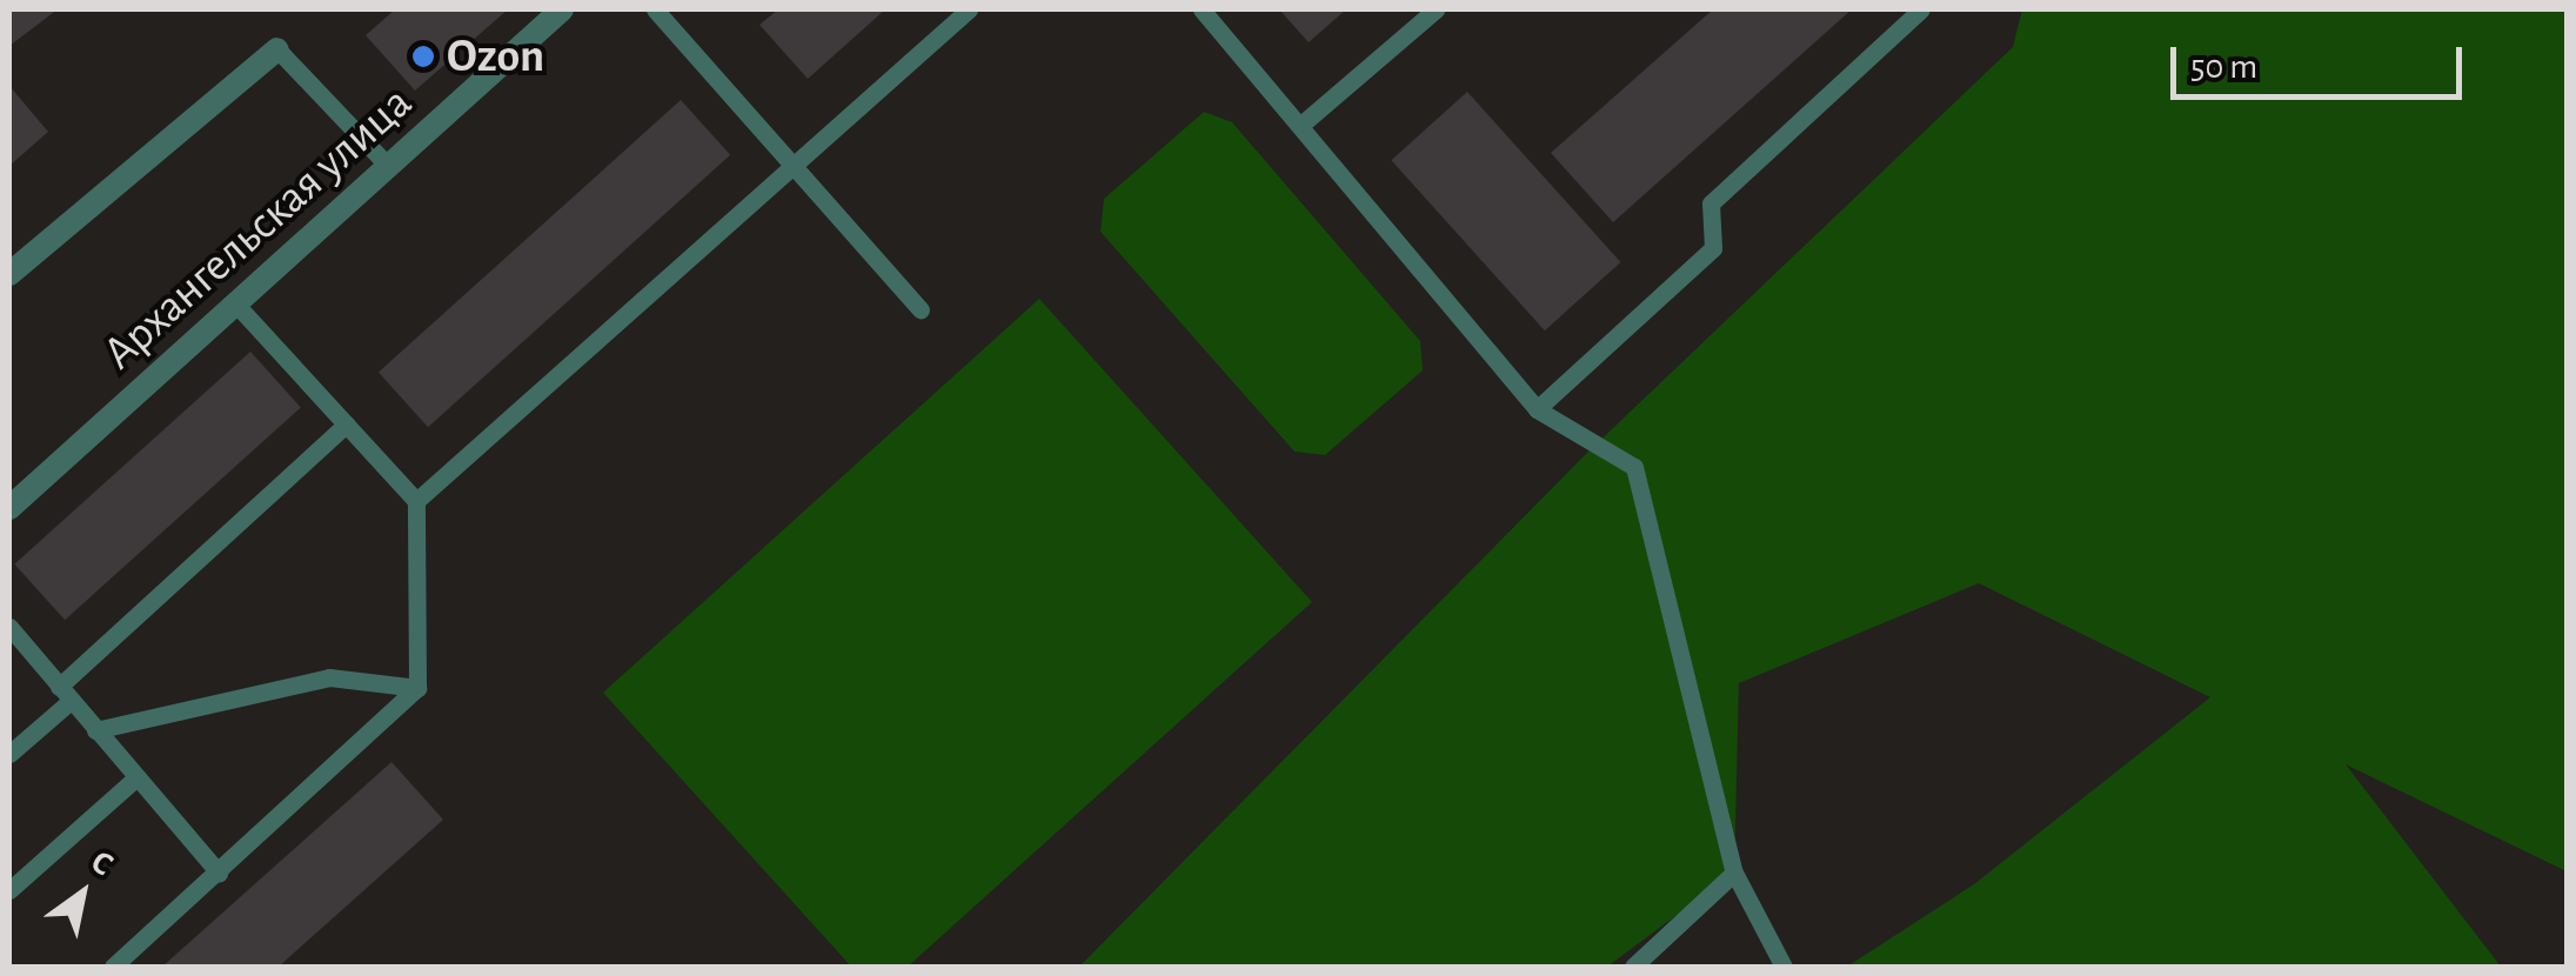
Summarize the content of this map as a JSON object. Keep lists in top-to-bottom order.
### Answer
{
  "streets": {
    "street": ["Архангельская улица"]
  },
  "places": ["Ozon"],
  "scale_bar": "50 m",
  "north": "top right"
}
